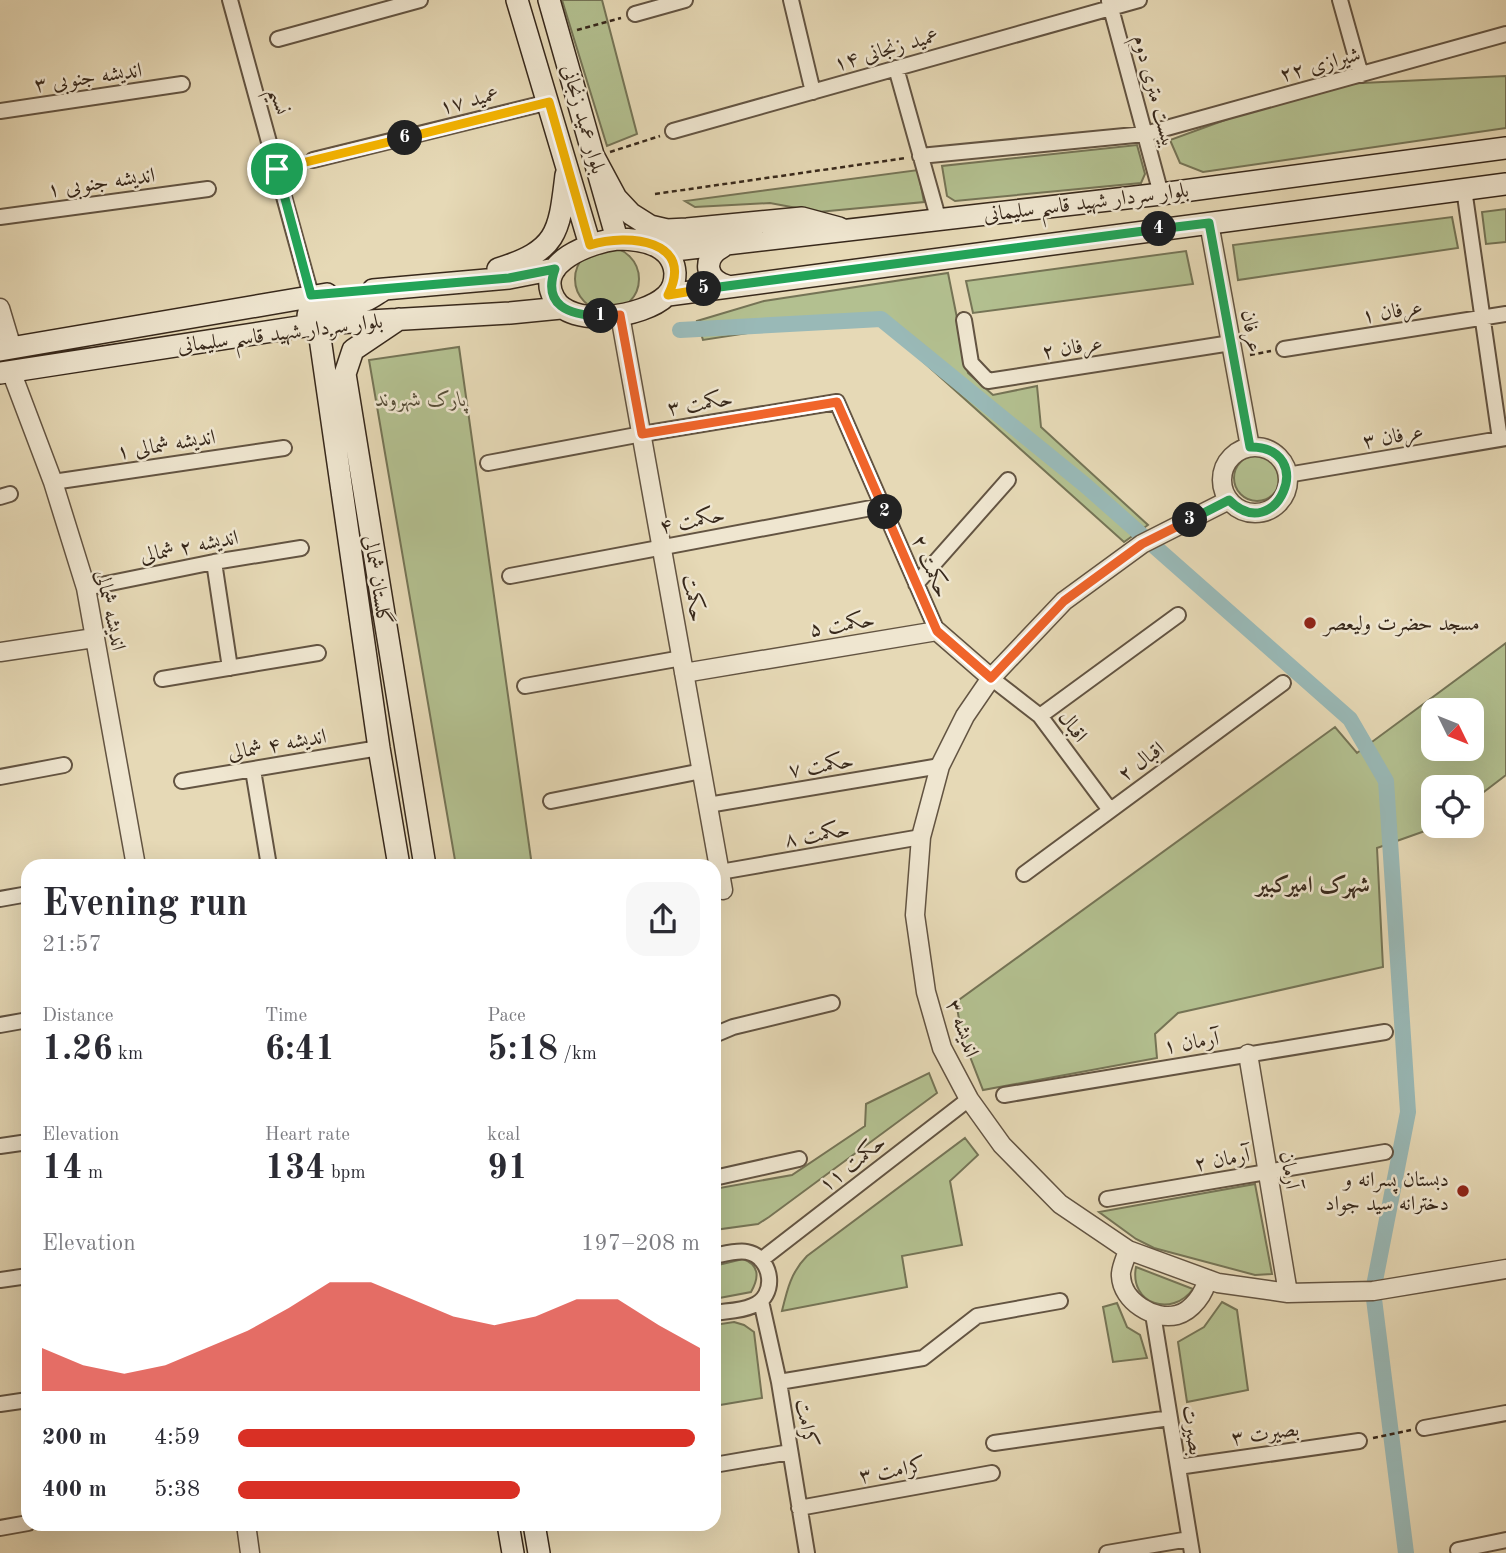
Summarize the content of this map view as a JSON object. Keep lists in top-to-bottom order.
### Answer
{
  "streets": {
    "main road": ["بلوار عمید زنجانی", "بلوار سردار شهید قاسم سلیمانی", "گلستان شمالی"],
    "street": [
      "عمید زنجانی ۱۴",
      "شیرازی ۲۲",
      "اندیشه جنوبی ۳",
      "بیست متری دوم",
      "عمید ۱۷",
      "نسیم",
      "اندیشه جنوبی ۱",
      "عرفان ۱",
      "عرفان",
      "عرفان ۲",
      "حکمت ۳",
      "عرفان ۳",
      "اندیشه شمالی ۱",
      "حکمت ۴",
      "اندیشه ۲ شمالی",
      "حکمت ۲",
      "حکمت",
      "اندیشه شمالی",
      "حکمت ۵",
      "اقبال",
      "اندیشه ۴ شمالی",
      "اقبال ۲",
      "حکمت ۷",
      "حکمت ۸",
      "اندیشه ۳",
      "آرمان ۱",
      "آرمان ۲",
      "حکمت ۱۱",
      "آرمان",
      "کرامت",
      "بصیرت",
      "بصیرت ۳",
      "کرامت ۳"
    ]
  },
  "crossings": [
    ["عمید زنجانی ۱۴", "بیست متری دوم"],
    ["شیرازی ۲۲", "بیست متری دوم"],
    ["بیست متری دوم", "بلوار سردار شهید قاسم سلیمانی"],
    ["عمید ۱۷", "بلوار عمید زنجانی"],
    ["نسیم", "بلوار سردار شهید قاسم سلیمانی"],
    ["بلوار عمید زنجانی", "بلوار سردار شهید قاسم سلیمانی"],
    ["بلوار عمید زنجانی", "حکمت"],
    ["بلوار سردار شهید قاسم سلیمانی", "عرفان"],
    ["بلوار سردار شهید قاسم سلیمانی", "گلستان شمالی"],
    ["بلوار سردار شهید قاسم سلیمانی", "حکمت"],
    ["بلوار سردار شهید قاسم سلیمانی", "اندیشه شمالی"],
    ["عرفان", "عرفان ۲"],
    ["عرفان", "عرفان ۳"],
    ["عرفان", "اندیشه ۳"],
    ["حکمت ۳", "حکمت ۲"],
    ["حکمت ۳", "حکمت"],
    ["عرفان ۳", "اندیشه ۳"],
    ["اندیشه شمالی ۱", "اندیشه شمالی"],
    ["حکمت ۴", "حکمت ۲"],
    ["حکمت ۴", "حکمت"],
    ["اندیشه ۲ شمالی", "اندیشه شمالی"],
    ["حکمت ۲", "حکمت ۵"],
    ["گلستان شمالی", "اندیشه ۴ شمالی"],
    ["حکمت", "حکمت ۵"],
    ["حکمت", "حکمت ۷"],
    ["اقبال", "اقبال ۲"],
    ["اقبال", "اندیشه ۳"],
    ["حکمت ۷", "اندیشه ۳"],
    ["حکمت ۸", "اندیشه ۳"],
    ["اندیشه ۳", "حکمت ۱۱"],
    ["اندیشه ۳", "آرمان"],
    ["آرمان ۱", "آرمان"],
    ["آرمان ۲", "آرمان"],
    ["کرامت", "کرامت ۳"],
    ["بصیرت", "بصیرت ۳"]
  ],
  "districts": ["شهرک امیرکبیر"],
  "parks": ["پارک شهروند"],
  "places": ["مسجد حضرت ولیعصر", "دبستان پسرانه و دخترانه سید جواد"],
  "north": "bottom right",
  "page": {
    "pins": [
      "6",
      "4",
      "5",
      "1",
      "2",
      "3"
    ],
    "heading": ["Evening run", "21:57"],
    "stats": [
      ["Distance", "1.26 km"],
      ["Time", "6:41"],
      ["Pace", "5:18 /km"],
      ["Elevation", "14 m"],
      ["Heart rate", "134 bpm"],
      ["kcal", "91"]
    ],
    "chart": ["Elevation", "197–208 m"],
    "list": [
      {
        "name": "200 m",
        "note": "4:59"
      },
      {
        "name": "400 m",
        "note": "5:38"
      }
    ]
  }
}
